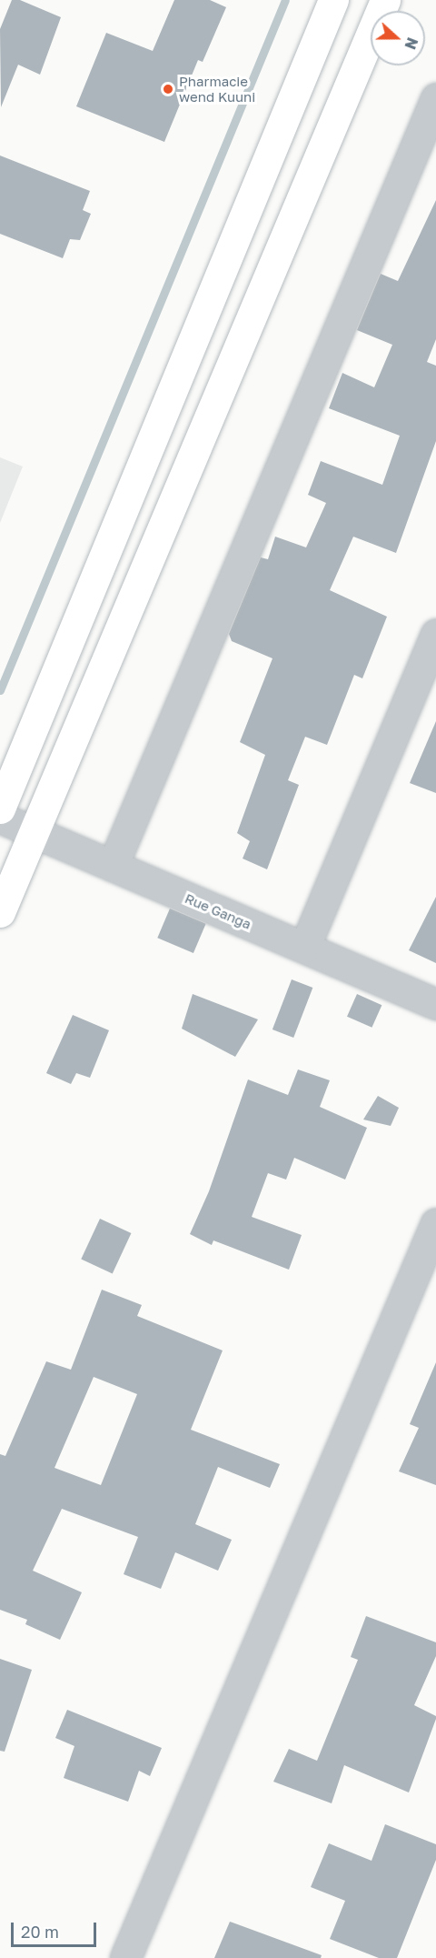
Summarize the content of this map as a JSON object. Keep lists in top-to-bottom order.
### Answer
{
  "streets": {
    "street": ["Rue Ganga"]
  },
  "places": ["Pharmacie wend Kuuni"],
  "scale_bar": "20 m",
  "north": "right"
}
